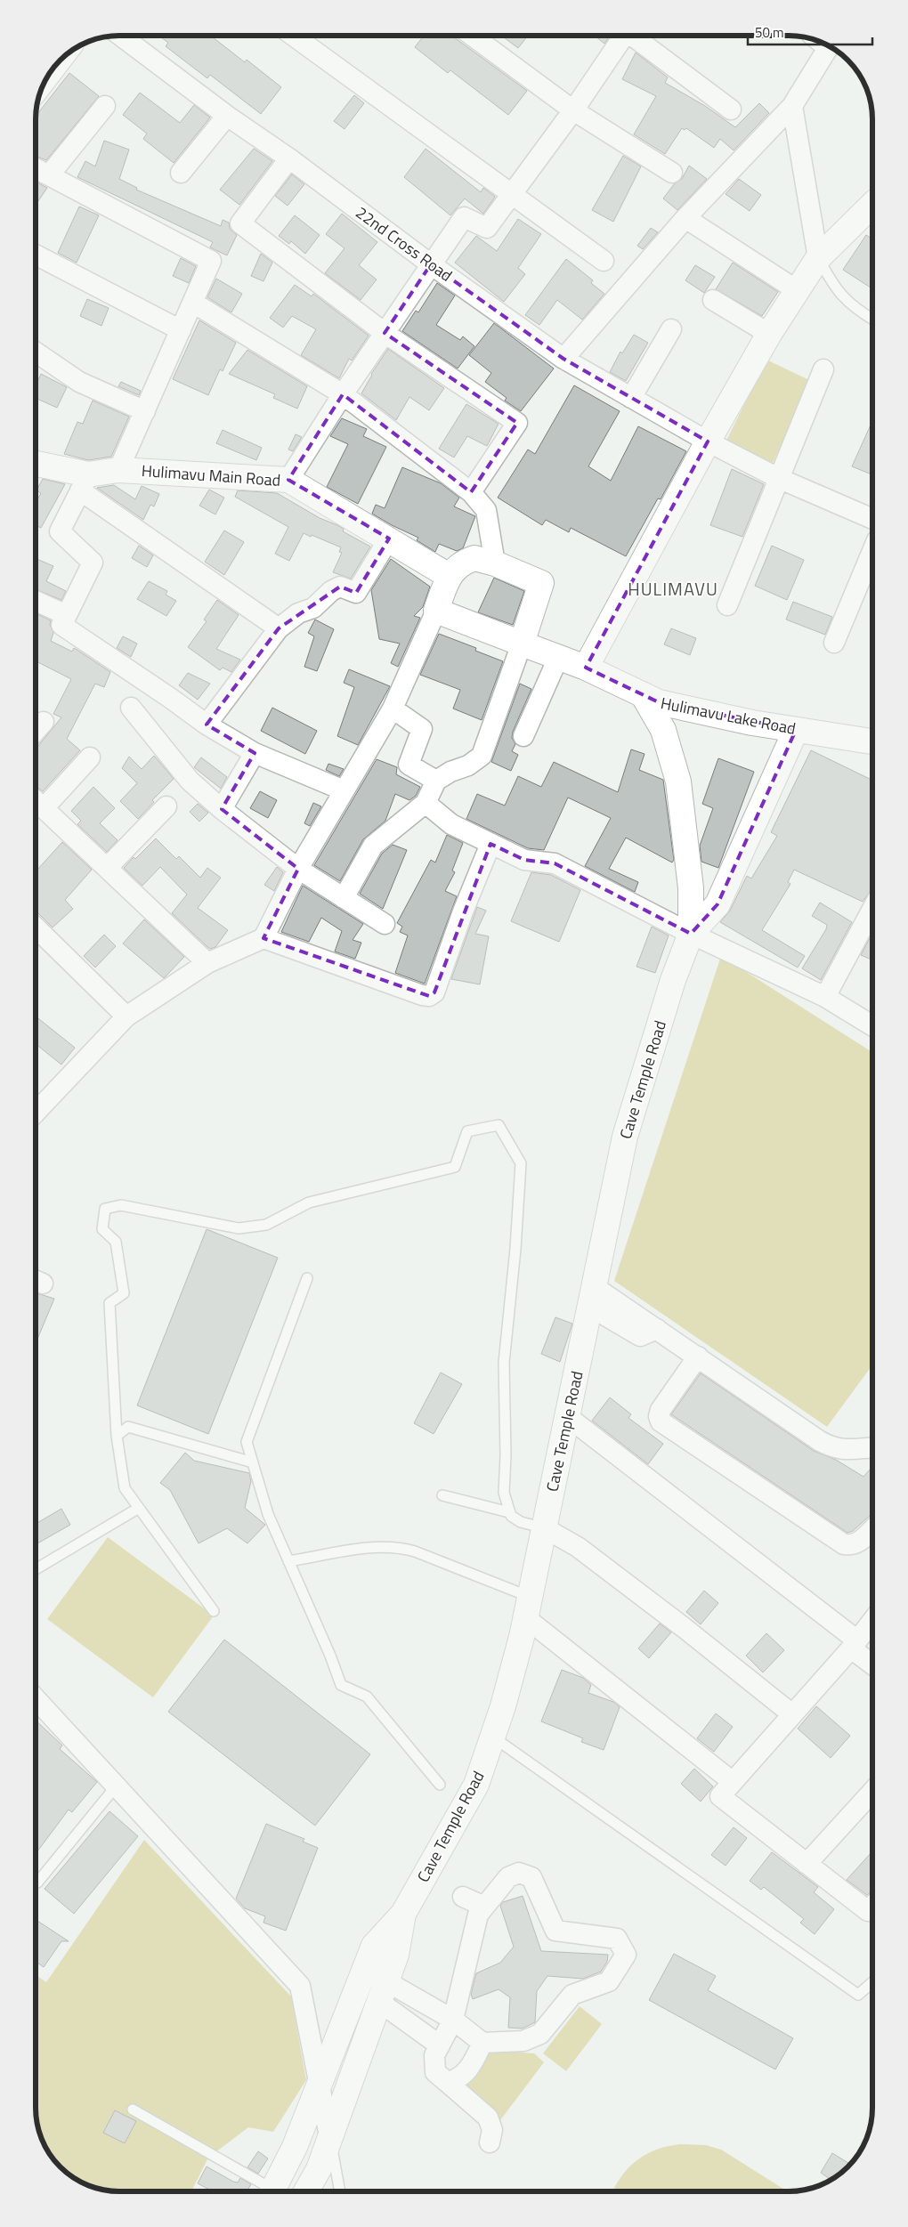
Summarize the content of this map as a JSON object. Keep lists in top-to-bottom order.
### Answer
{
  "streets": {
    "main road": ["Hulimavu Main Road", "Hulimavu Lake Road", "Cave Temple Road"],
    "street": ["22nd Cross Road"]
  },
  "crossings": [
    ["Hulimavu Lake Road", "Cave Temple Road"]
  ],
  "districts": ["HULIMAVU"],
  "scale_bar": "50 m"
}
